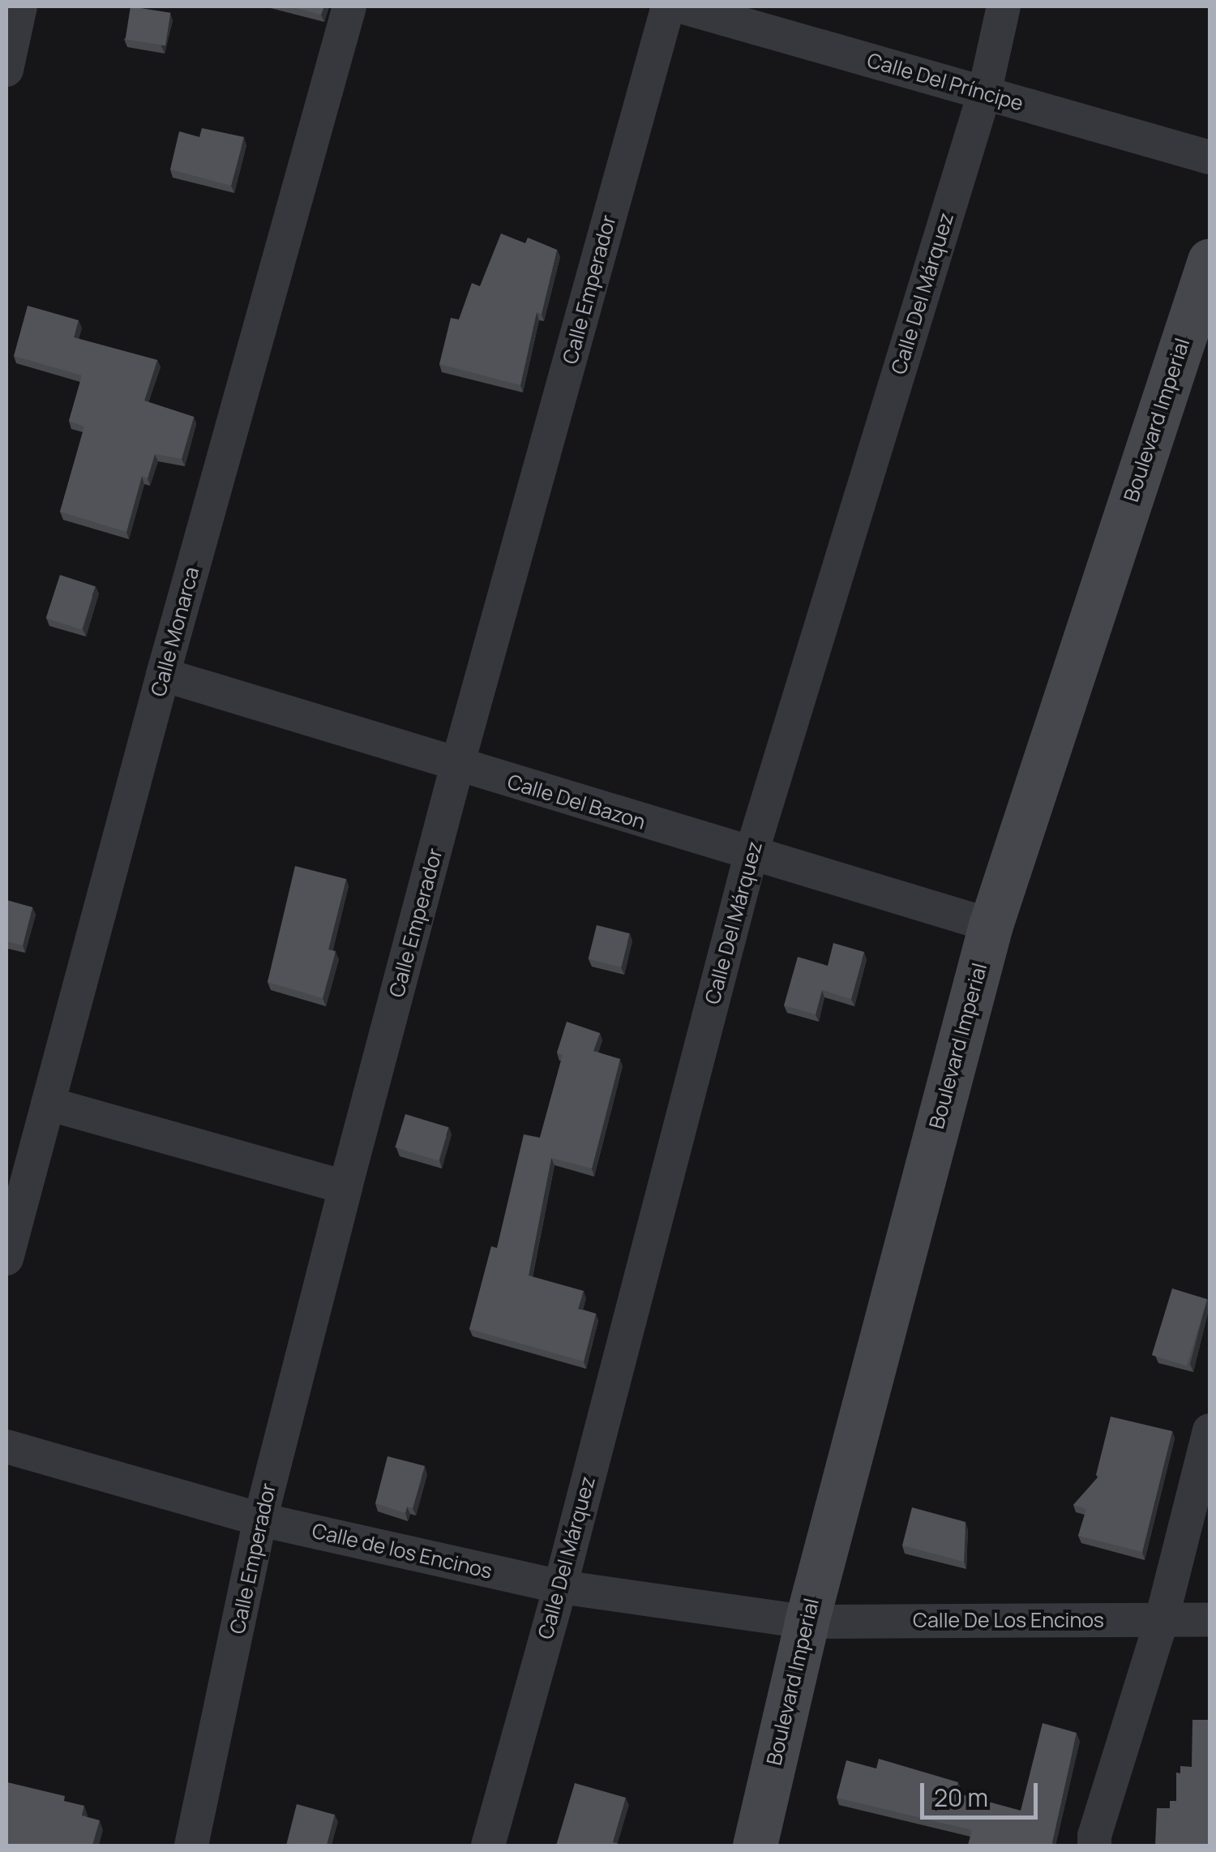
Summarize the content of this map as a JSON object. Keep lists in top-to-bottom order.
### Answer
{
  "streets": {
    "street": [
      "Calle Del Príncipe",
      "Calle Emperador",
      "Calle Del Márquez",
      "Boulevard Imperial",
      "Calle Monarca",
      "Calle Del Bazon",
      "Calle de los Encinos",
      "Calle De Los Encinos"
    ]
  },
  "crossings": [
    ["Calle Del Príncipe", "Calle Del Márquez"],
    ["Calle Emperador", "Calle Del Bazon"],
    ["Calle Emperador", "Calle de los Encinos"],
    ["Calle Del Márquez", "Calle Del Bazon"],
    ["Calle Del Márquez", "Calle de los Encinos"],
    ["Boulevard Imperial", "Calle Del Bazon"],
    ["Boulevard Imperial", "Calle de los Encinos"],
    ["Boulevard Imperial", "Calle De Los Encinos"],
    ["Calle Monarca", "Calle Del Bazon"],
    ["Calle de los Encinos", "Calle De Los Encinos"]
  ],
  "scale_bar": "20 m"
}
